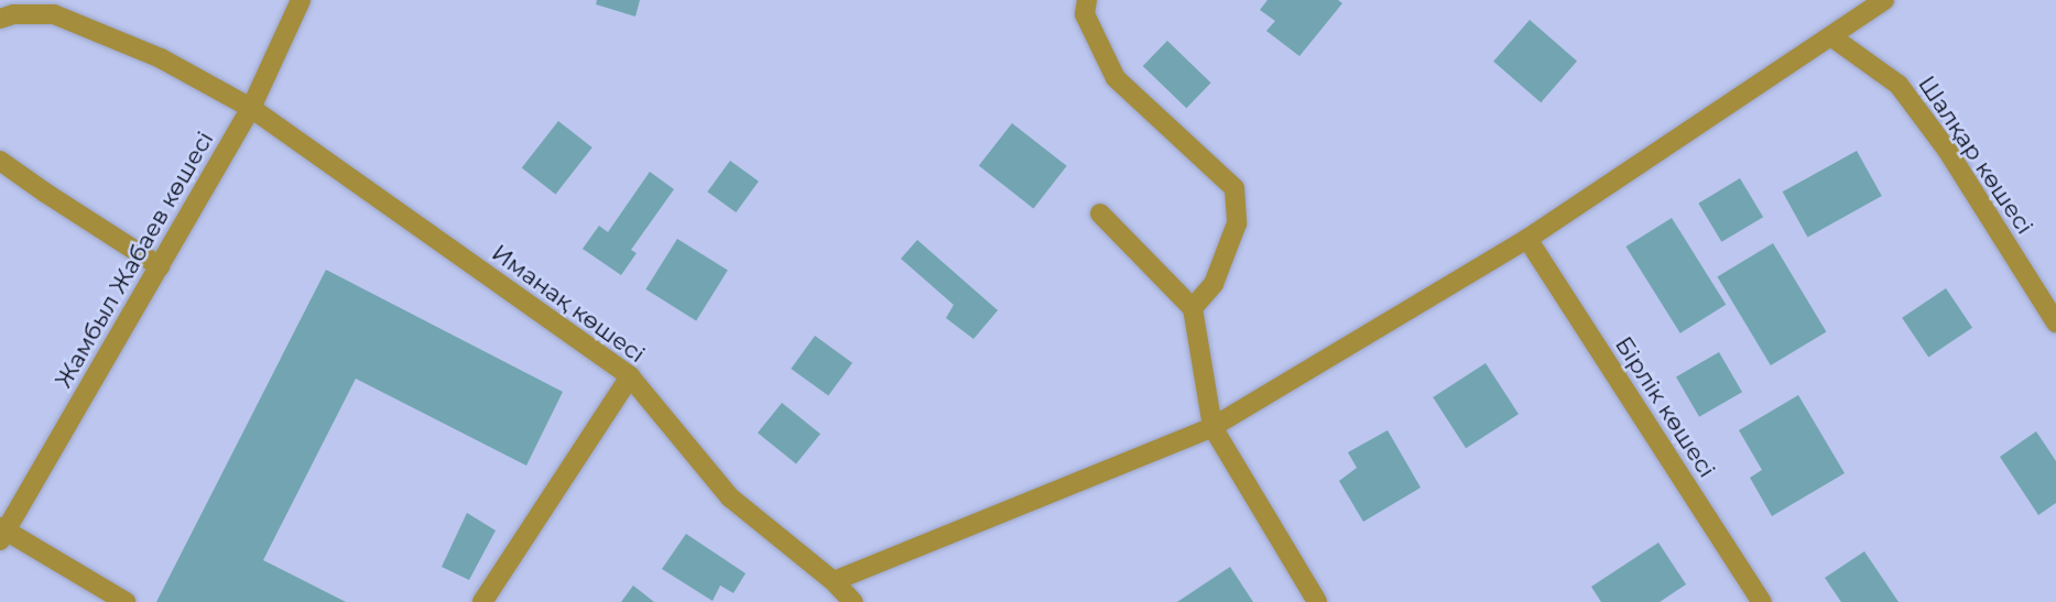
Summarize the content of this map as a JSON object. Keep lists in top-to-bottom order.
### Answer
{
  "streets": {
    "street": [
      "Шалқар көшесі",
      "Жамбыл Жабаев көшесі",
      "Иманақ көшесі",
      "Бірлік көшесі"
    ]
  },
  "crossings": [
    ["Жамбыл Жабаев көшесі", "Иманақ көшесі"]
  ]
}
